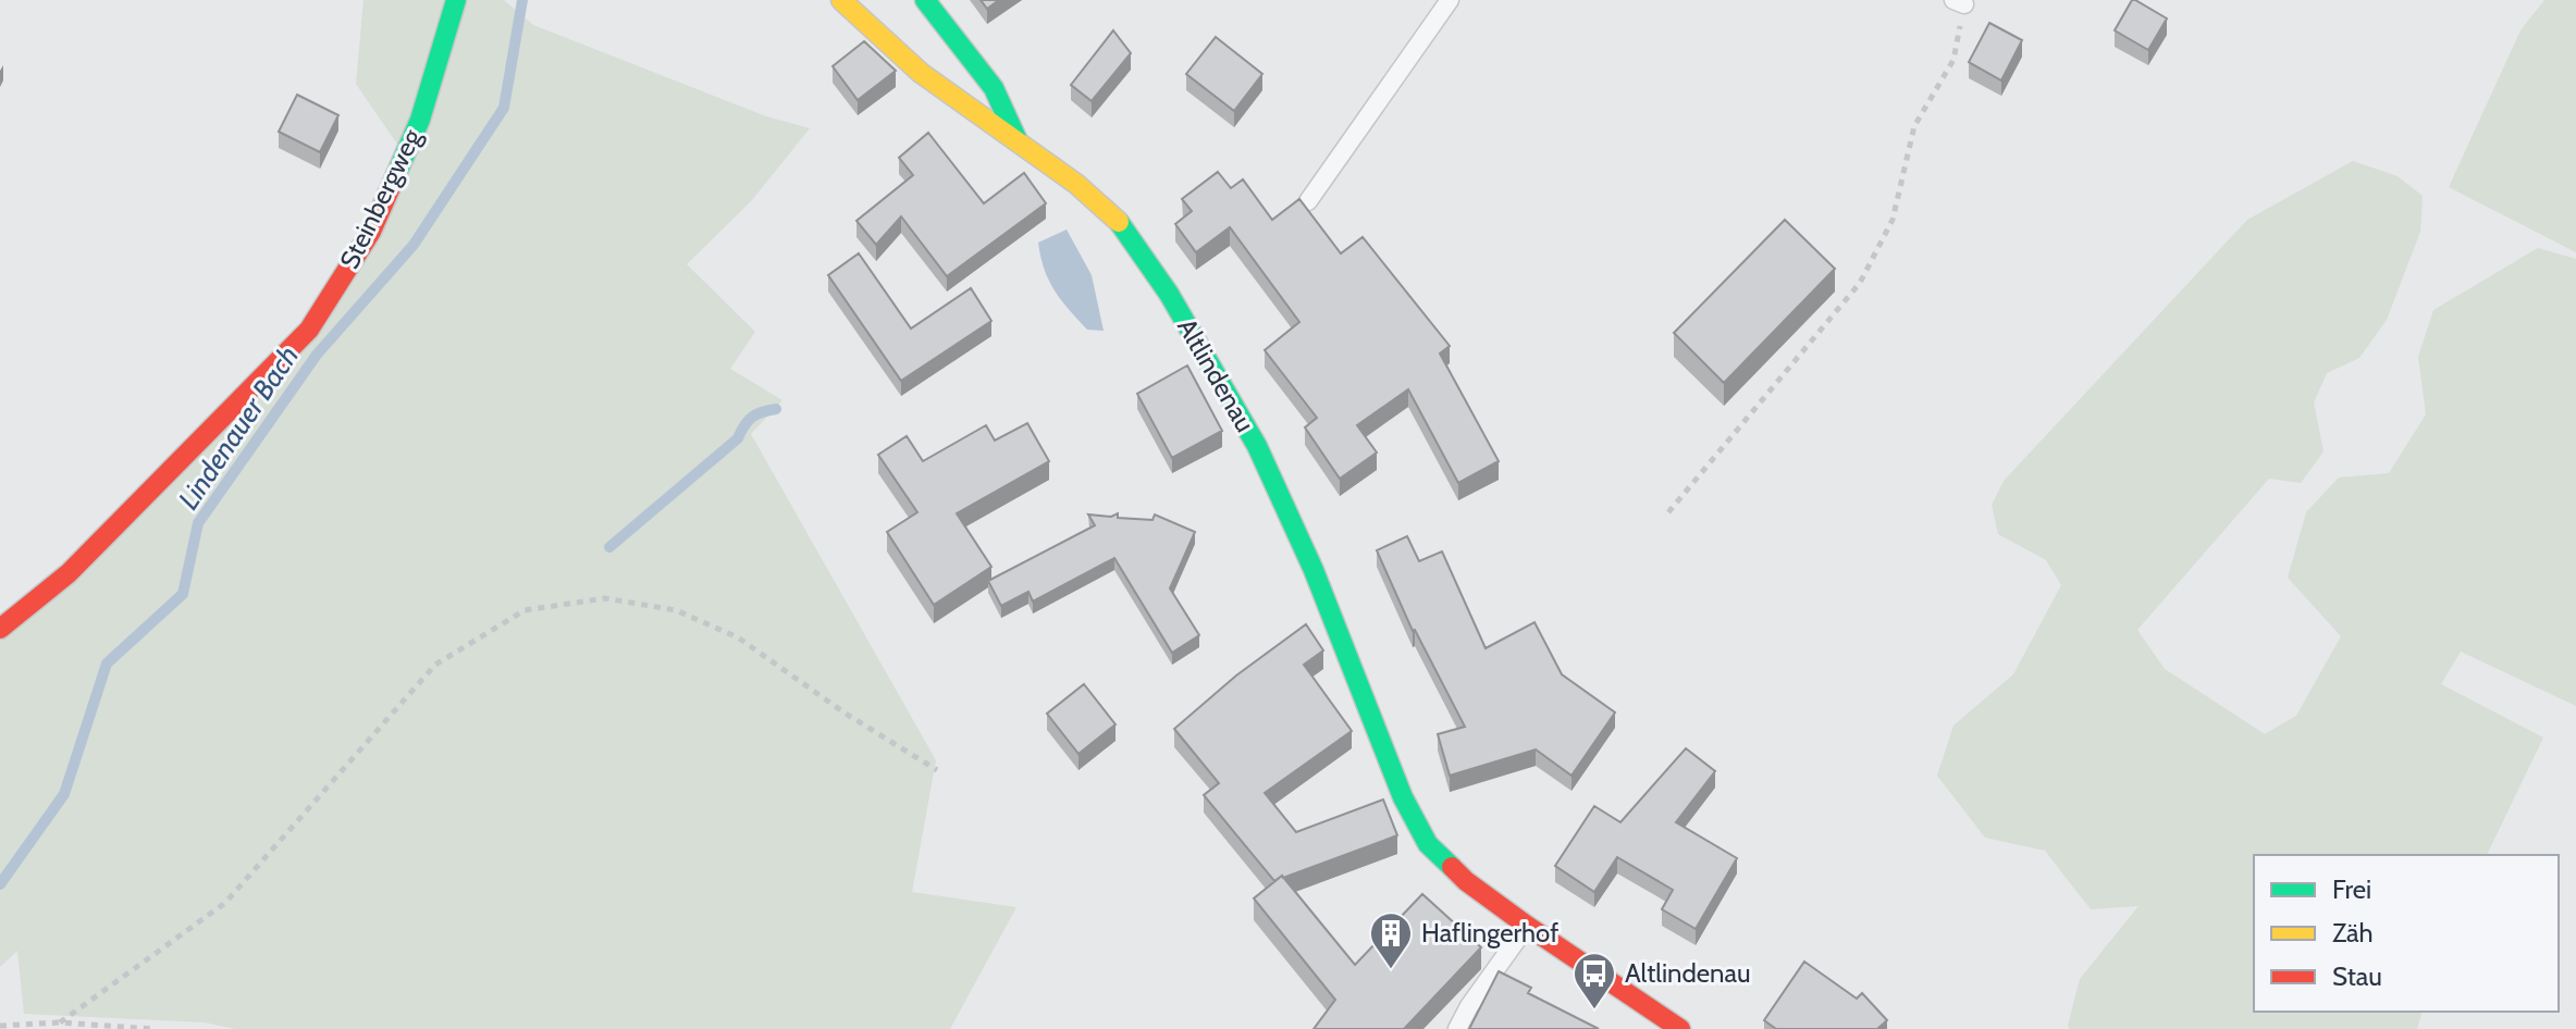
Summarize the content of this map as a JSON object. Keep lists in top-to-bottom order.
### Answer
{
  "streets": {
    "street": ["Steinbergweg", "Altlindenau"]
  },
  "water": ["Lindenauer Bach"],
  "places": {
    "building": ["Haflingerhof"],
    "bus stop": ["Altlindenau"]
  },
  "legend": ["Frei", "Zäh", "Stau"]
}
